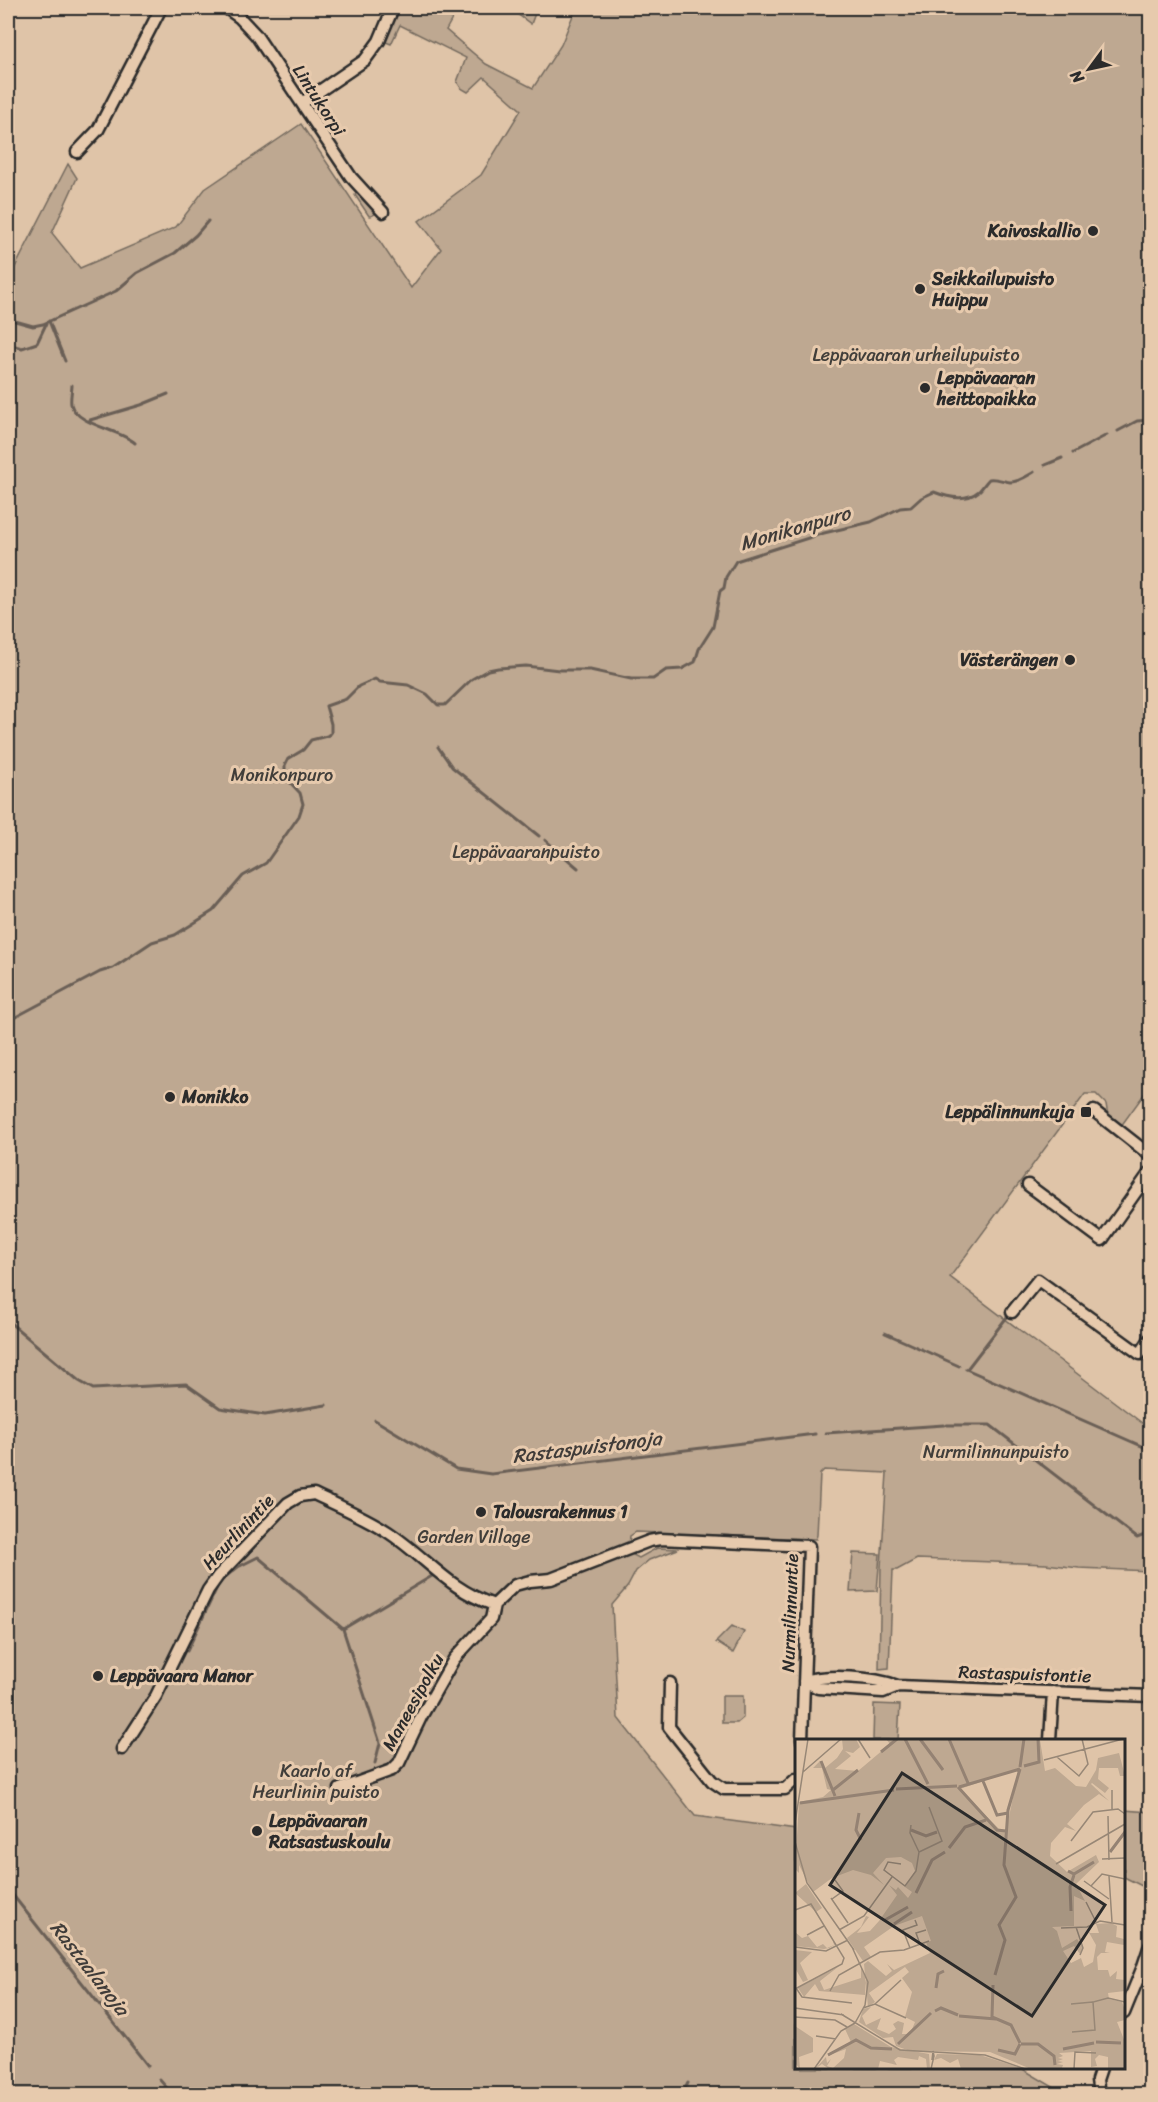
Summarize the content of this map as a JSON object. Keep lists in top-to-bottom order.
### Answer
{
  "streets": {
    "street": [
      "Lintukorpi",
      "Heurlinintie",
      "Nurmilinnuntie",
      "Rastaspuistontie",
      "Maneesipolku"
    ]
  },
  "crossings": [
    ["Heurlinintie", "Nurmilinnuntie"],
    ["Heurlinintie", "Maneesipolku"],
    ["Nurmilinnuntie", "Rastaspuistontie"],
    ["Nurmilinnuntie", "Maneesipolku"]
  ],
  "water": ["Monikonpuro", "Rastaspuistonoja", "Rastaalanoja"],
  "parks": [
    "Leppävaaran urheilupuisto",
    "Monikonpuro",
    "Leppävaaranpuisto",
    "Nurmilinnunpuisto",
    "Garden Village",
    "Kaarlo af Heurlinin puisto"
  ],
  "places": {
    "other": [
      "Kaivoskallio",
      "Seikkailupuisto Huippu",
      "Leppävaaran heittopaikka",
      "Västerängen",
      "Monikko",
      "Talousrakennus 1",
      "Leppävaara Manor",
      "Leppävaaran Ratsastuskoulu"
    ],
    "transit": ["Leppälinnunkuja"]
  },
  "north": "bottom left"
}
